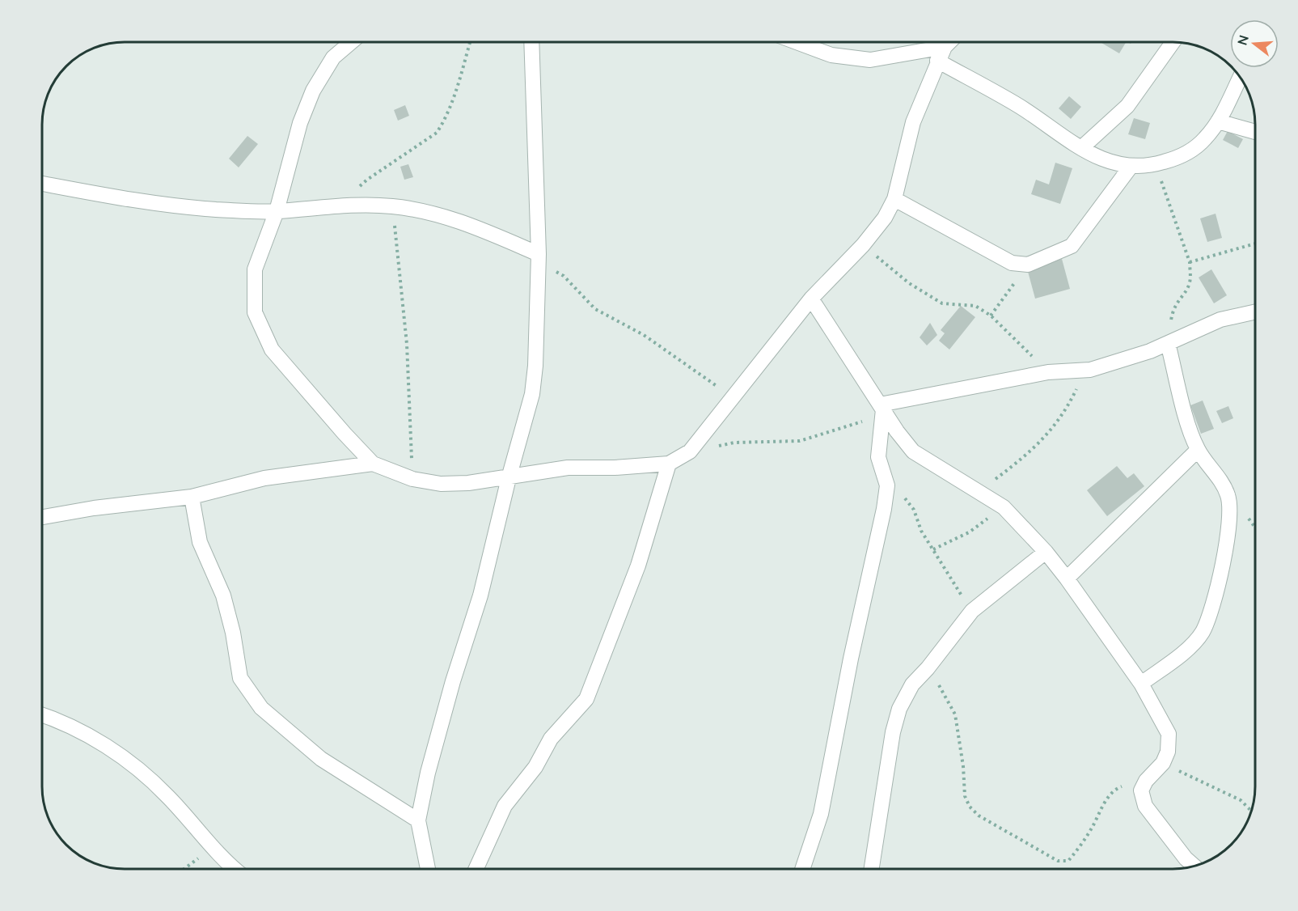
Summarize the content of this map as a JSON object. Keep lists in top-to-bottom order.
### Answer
{
  "north": "left"
}
